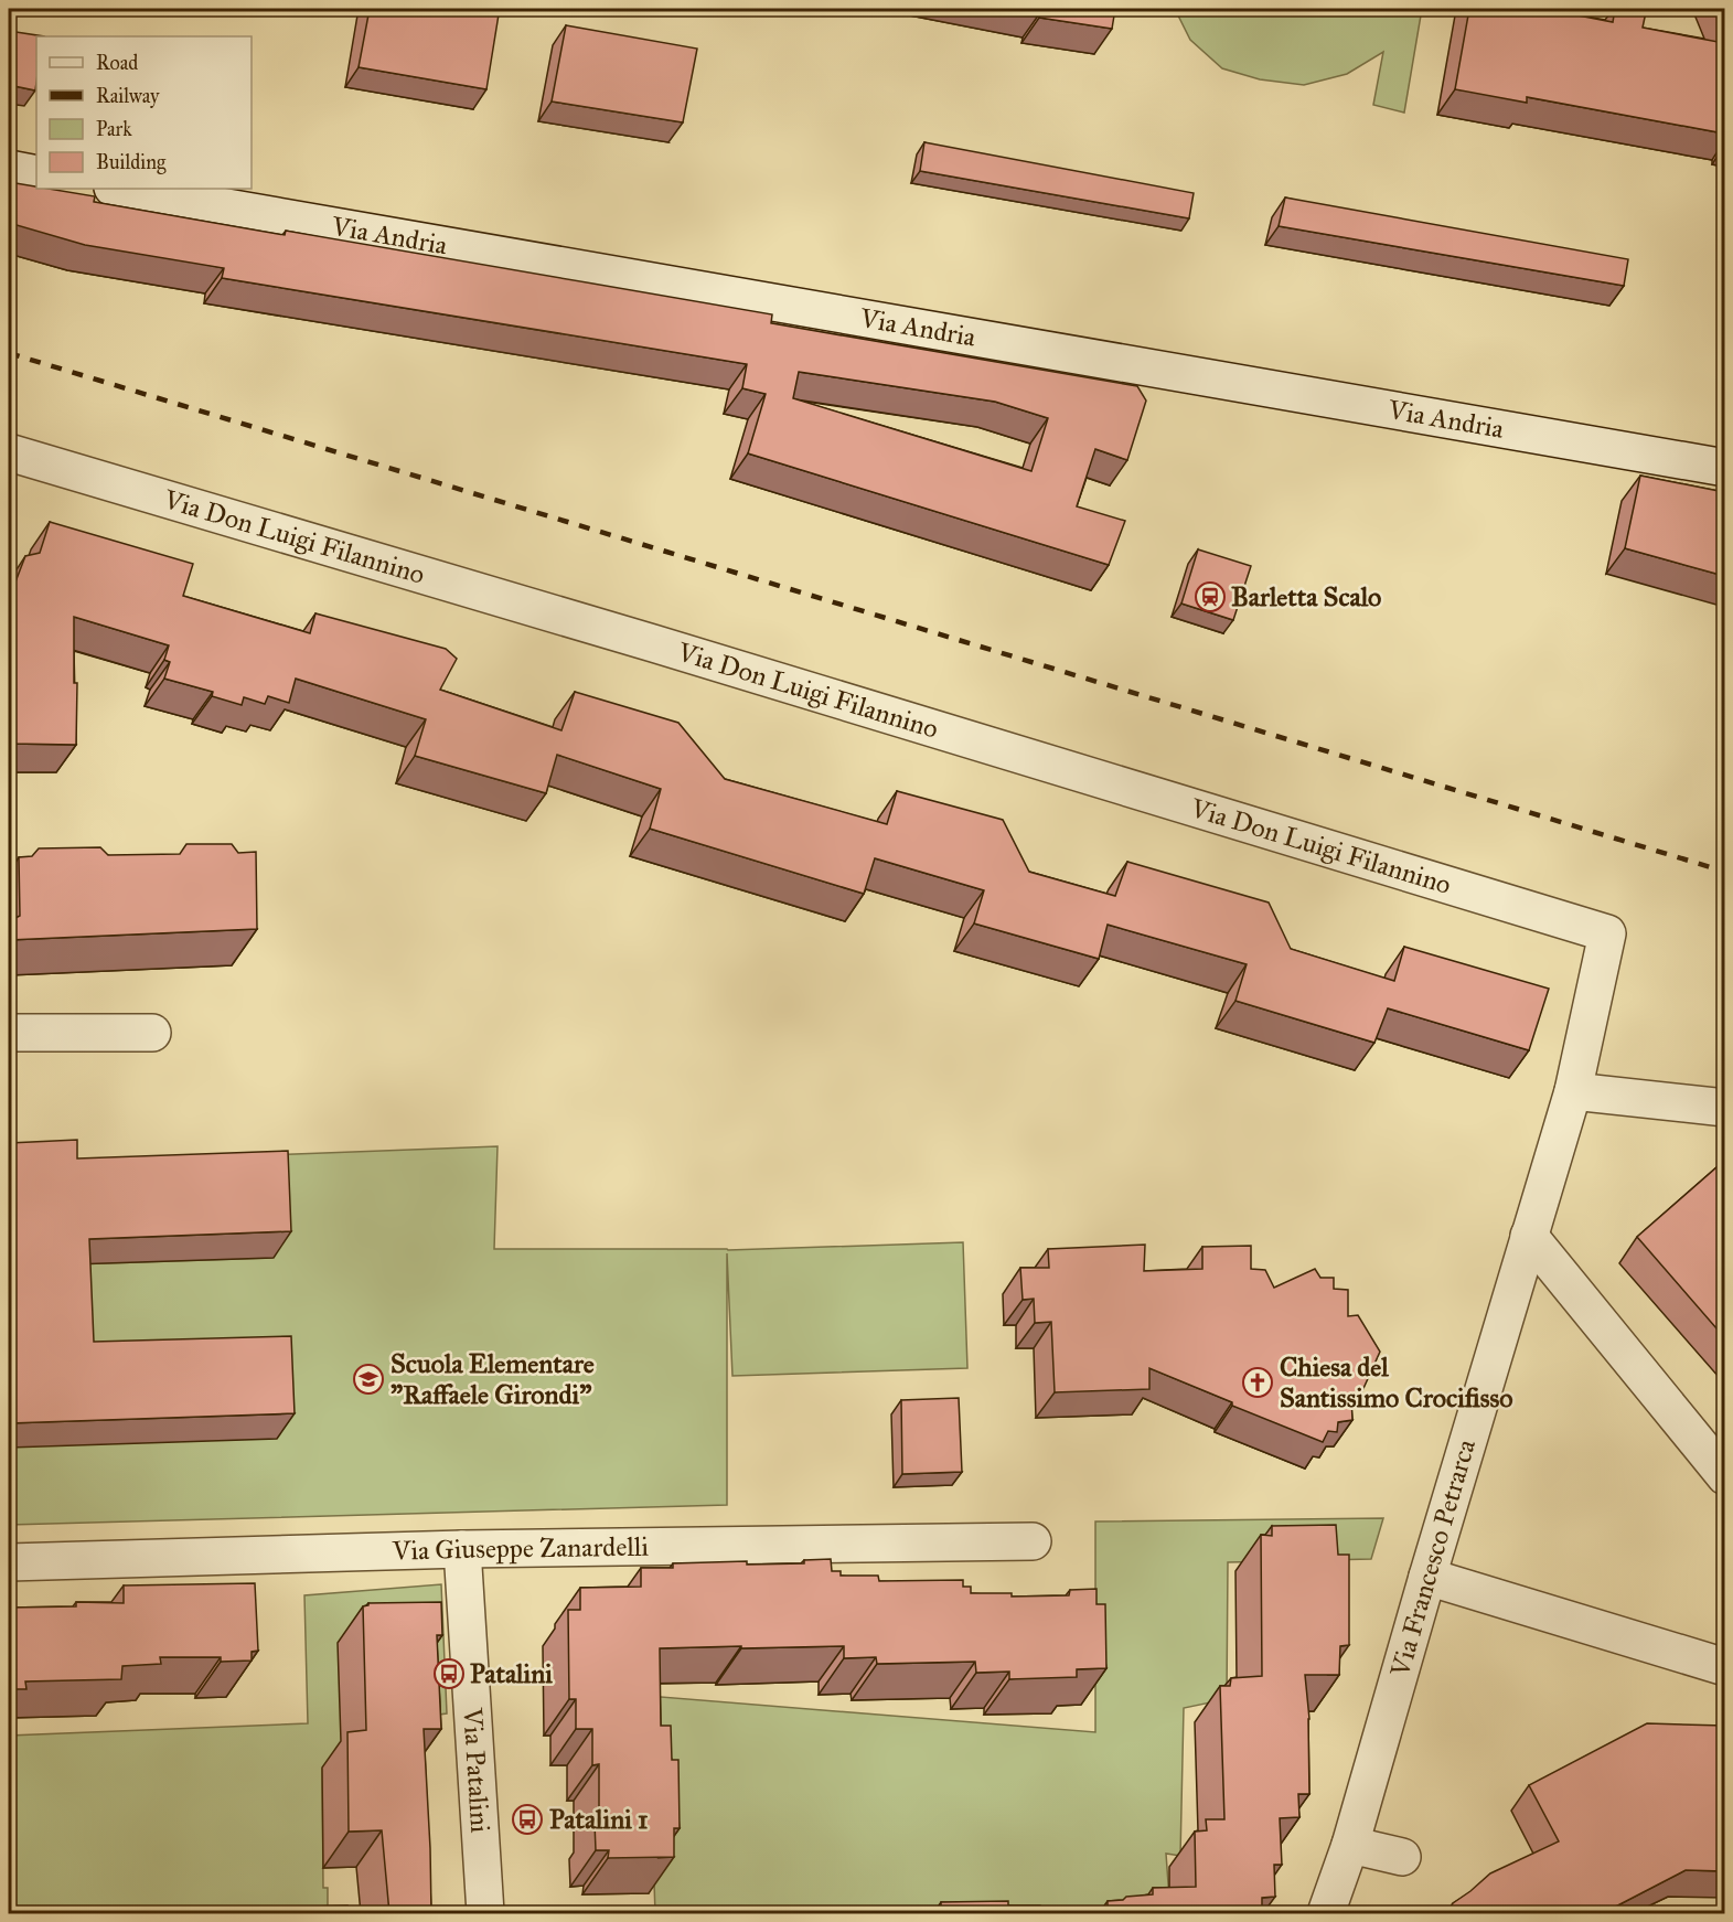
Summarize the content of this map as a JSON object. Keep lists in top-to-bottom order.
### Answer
{
  "streets": {
    "street": [
      "Via Andria",
      "Via Don Luigi Filannino",
      "Via Giuseppe Zanardelli",
      "Via Francesco Petrarca",
      "Via Patalini"
    ]
  },
  "crossings": [
    ["Via Don Luigi Filannino", "Via Francesco Petrarca"],
    ["Via Giuseppe Zanardelli", "Via Patalini"]
  ],
  "places": {
    "station": ["Barletta Scalo"],
    "school or university": ["Scuola Elementare \"Raffaele Girondi\""],
    "church": ["Chiesa del Santissimo Crocifisso"],
    "bus stop": ["Patalini", "Patalini 1"]
  },
  "legend": [
    "Road",
    "Railway",
    "Park",
    "Building"
  ]
}
